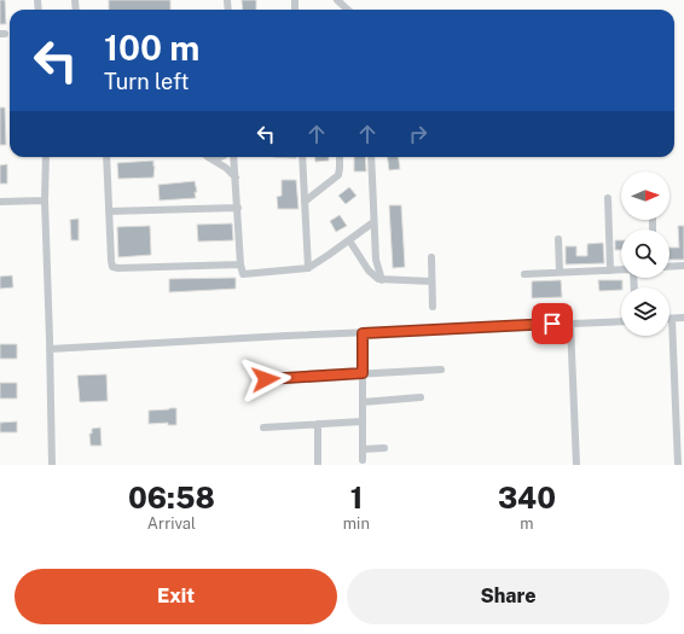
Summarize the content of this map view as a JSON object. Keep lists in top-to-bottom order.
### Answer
{
  "north": "right",
  "page": {
    "turn": ["100 m", "Turn left"],
    "eta": [
      "06:58",
      "Arrival",
      "1",
      "min",
      "340",
      "m"
    ],
    "buttons": ["Exit", "Share"]
  }
}
